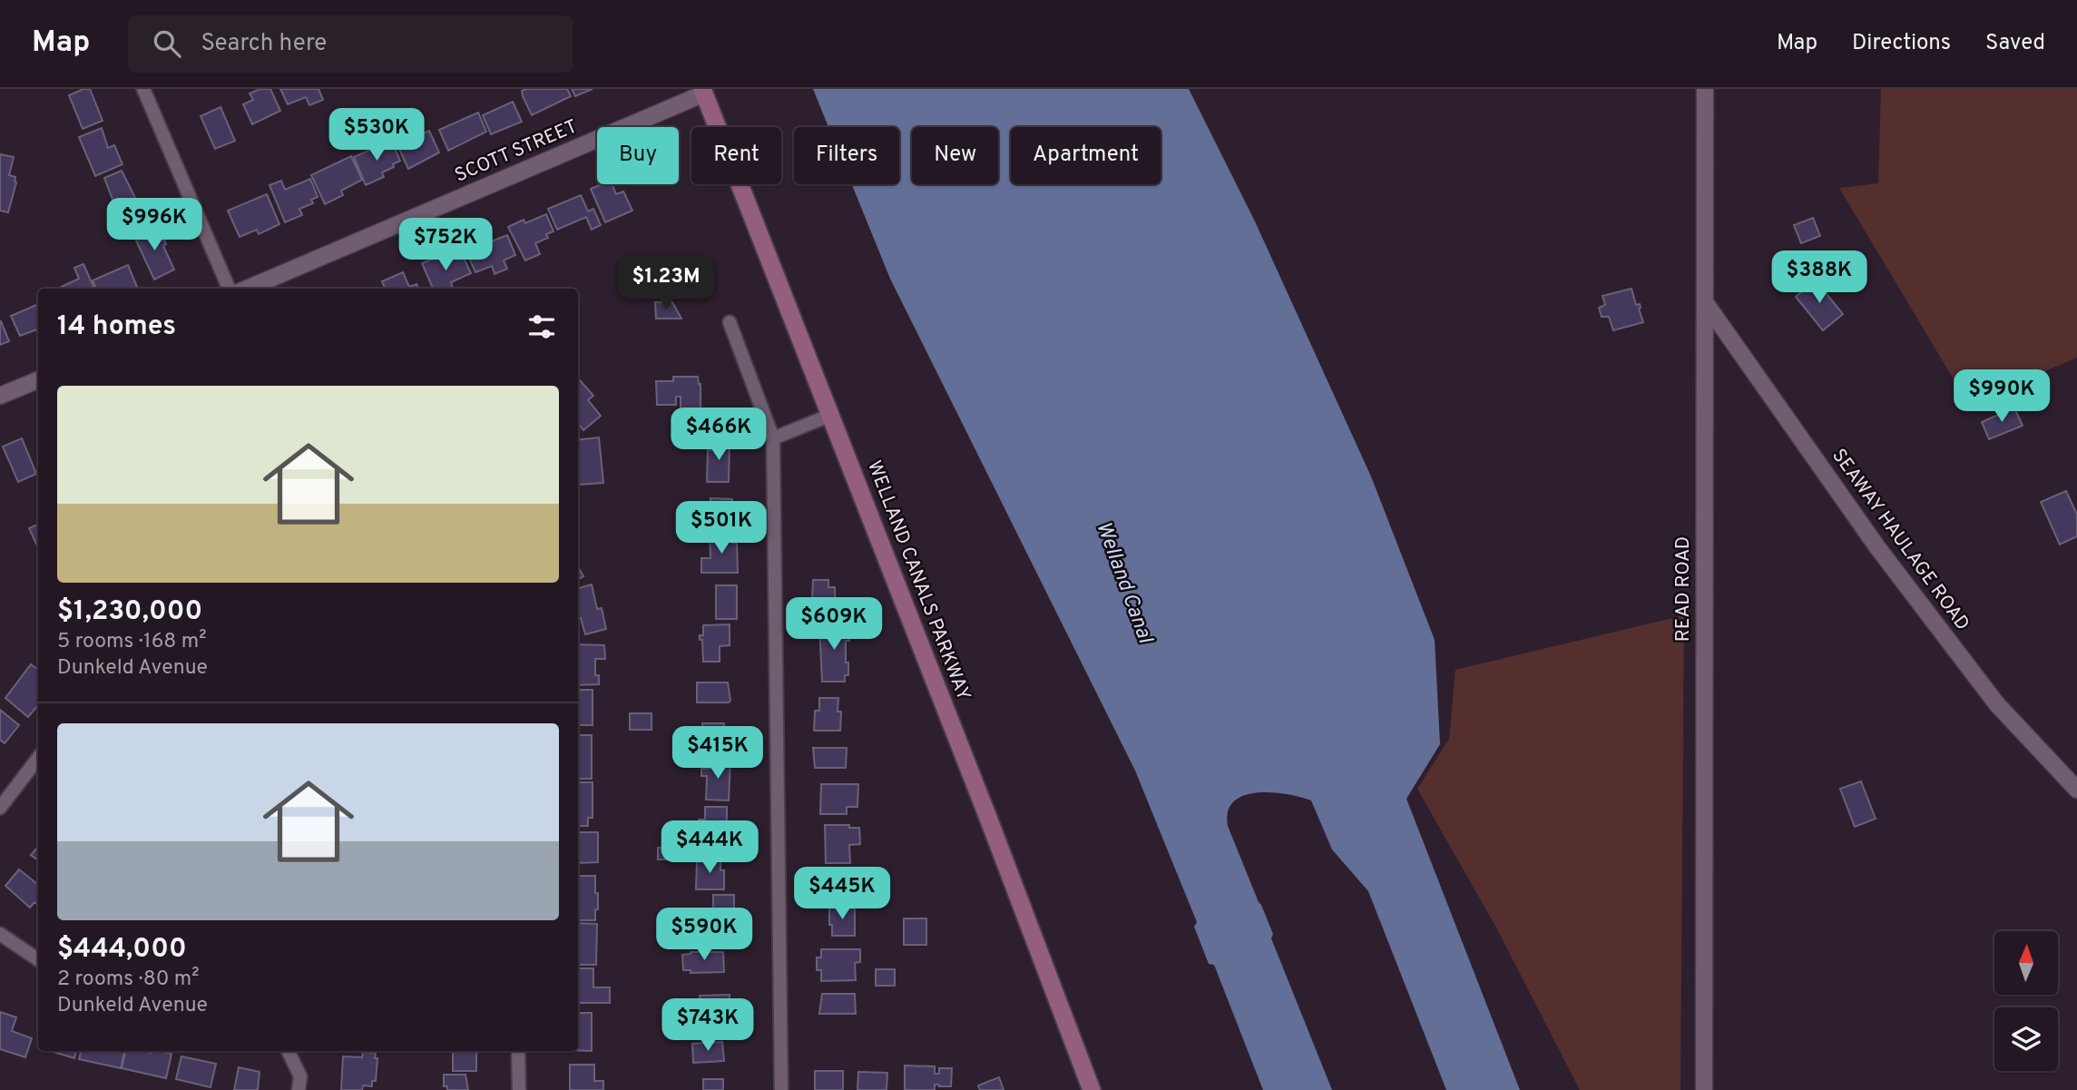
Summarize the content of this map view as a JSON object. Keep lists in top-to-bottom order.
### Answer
{
  "streets": {
    "main road": ["WELLAND CANALS PARKWAY"],
    "street": ["SCOTT STREET", "SEAWAY HAULAGE ROAD", "READ ROAD"]
  },
  "crossings": [
    ["SCOTT STREET", "WELLAND CANALS PARKWAY"],
    ["SEAWAY HAULAGE ROAD", "READ ROAD"]
  ],
  "water": ["Welland Canal"],
  "north": "top",
  "page": {
    "header": "Map",
    "search": "Search here",
    "nav": ["Map", "Directions", "Saved"],
    "price": [
      "$530K",
      "$996K",
      "$752K",
      "$388K",
      "$1.23M",
      "$990K",
      "$466K",
      "$501K",
      "$609K",
      "$415K",
      "$444K",
      "$445K",
      "$590K",
      "$743K"
    ],
    "chip": [
      "Buy",
      "Rent",
      "Filters",
      "New",
      "Apartment"
    ],
    "heading": "14 homes",
    "list": [
      {
        "name": "$1,230,000",
        "note": "5 rooms · 168 m² · Dunkeld Avenue"
      },
      {
        "name": "$444,000",
        "note": "2 rooms · 80 m² · Dunkeld Avenue"
      }
    ]
  }
}
